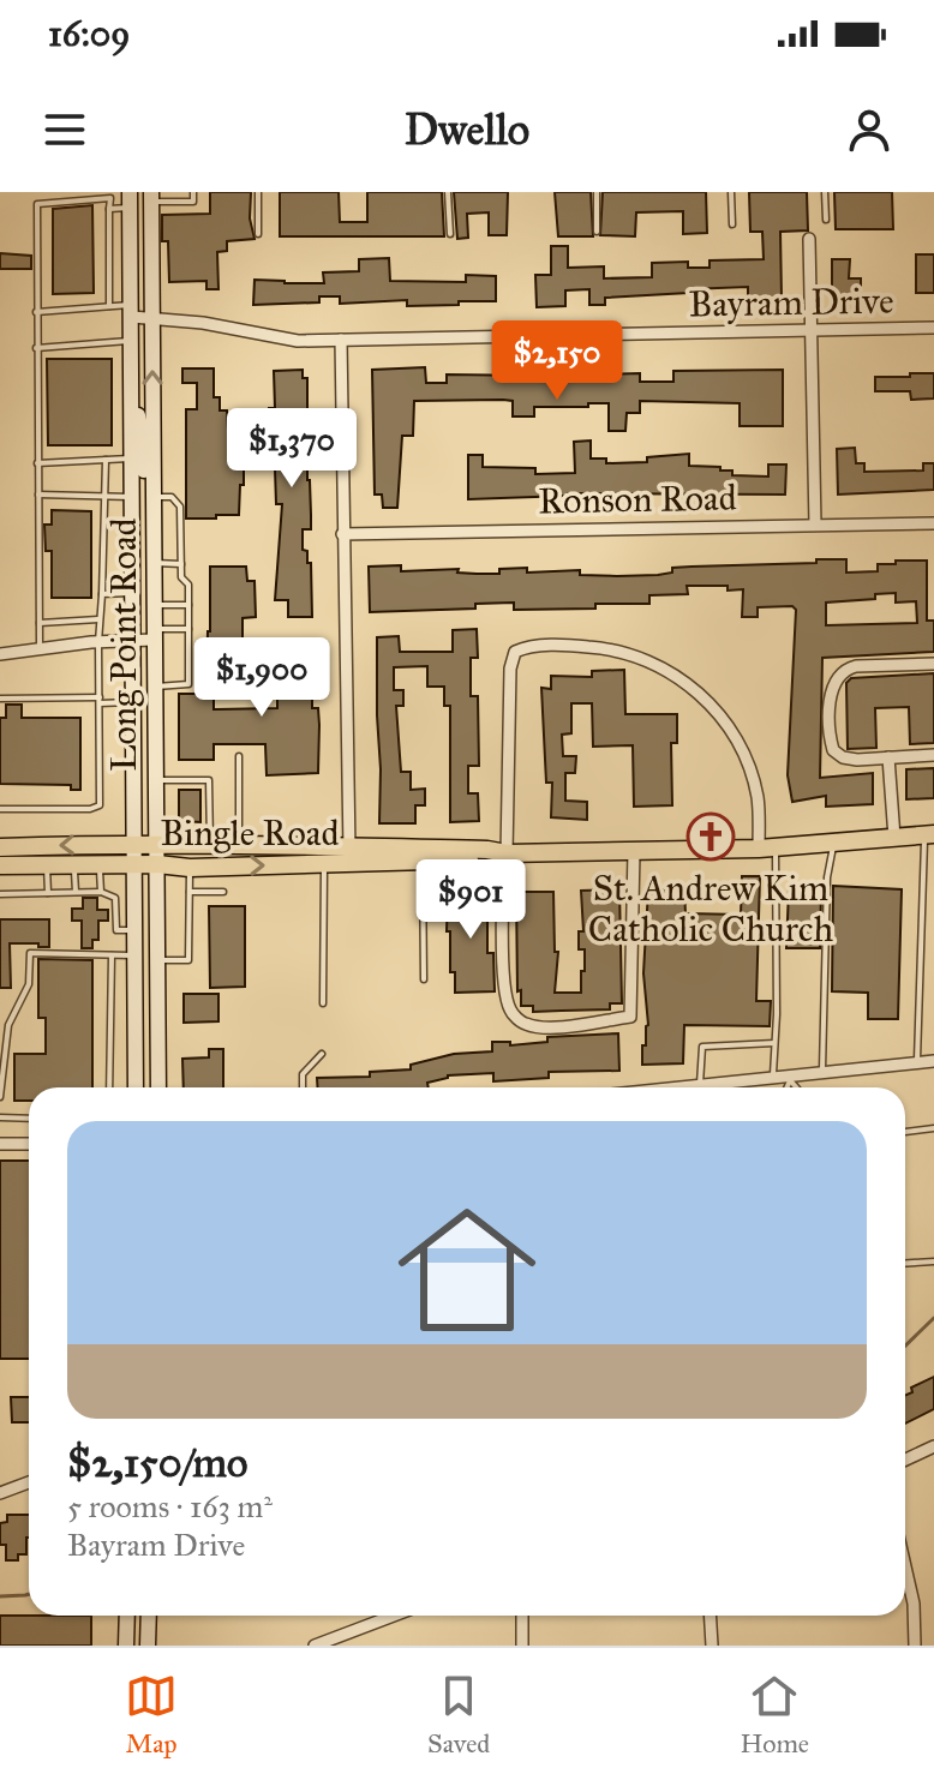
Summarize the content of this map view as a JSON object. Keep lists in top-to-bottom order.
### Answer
{
  "streets": {
    "main road": ["Long Point Road", "Bingle Road"],
    "street": ["Bayram Drive", "Ronson Road"]
  },
  "crossings": [
    ["Bayram Drive", "Long Point Road"],
    ["Long Point Road", "Bingle Road"]
  ],
  "places": {
    "church": ["St. Andrew Kim Catholic Church"]
  },
  "page": {
    "status": "16:09",
    "header": "Dwello",
    "price": [
      "$2,150",
      "$1,370",
      "$1,900",
      "$901"
    ],
    "list": [
      {
        "name": "$2,150/mo",
        "note": "5 rooms · 163 m² · Bayram Drive"
      }
    ],
    "tabs": ["Map", "Saved", "Home"]
  }
}
